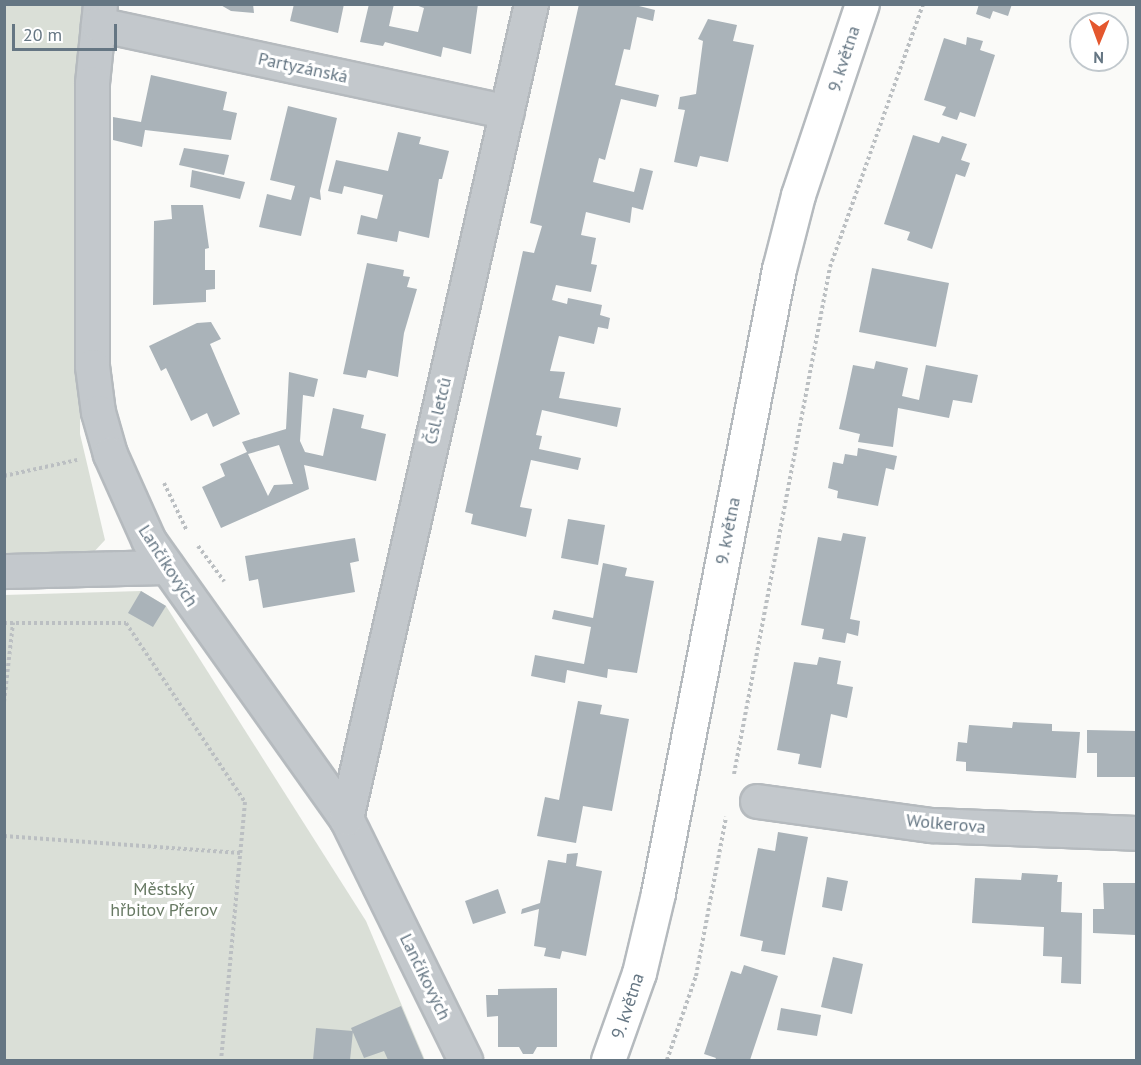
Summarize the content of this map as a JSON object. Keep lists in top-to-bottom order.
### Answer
{
  "streets": {
    "main road": ["9. května"],
    "street": [
      "Partyzánská",
      "Čsl. letců",
      "Lančíkových",
      "Wolkerova"
    ]
  },
  "crossings": [
    ["Partyzánská", "Čsl. letců"],
    ["Partyzánská", "Lančíkových"],
    ["Čsl. letců", "Lančíkových"]
  ],
  "parks": ["Městský hřbitov Přerov"],
  "scale_bar": "20 m",
  "north": "bottom"
}
